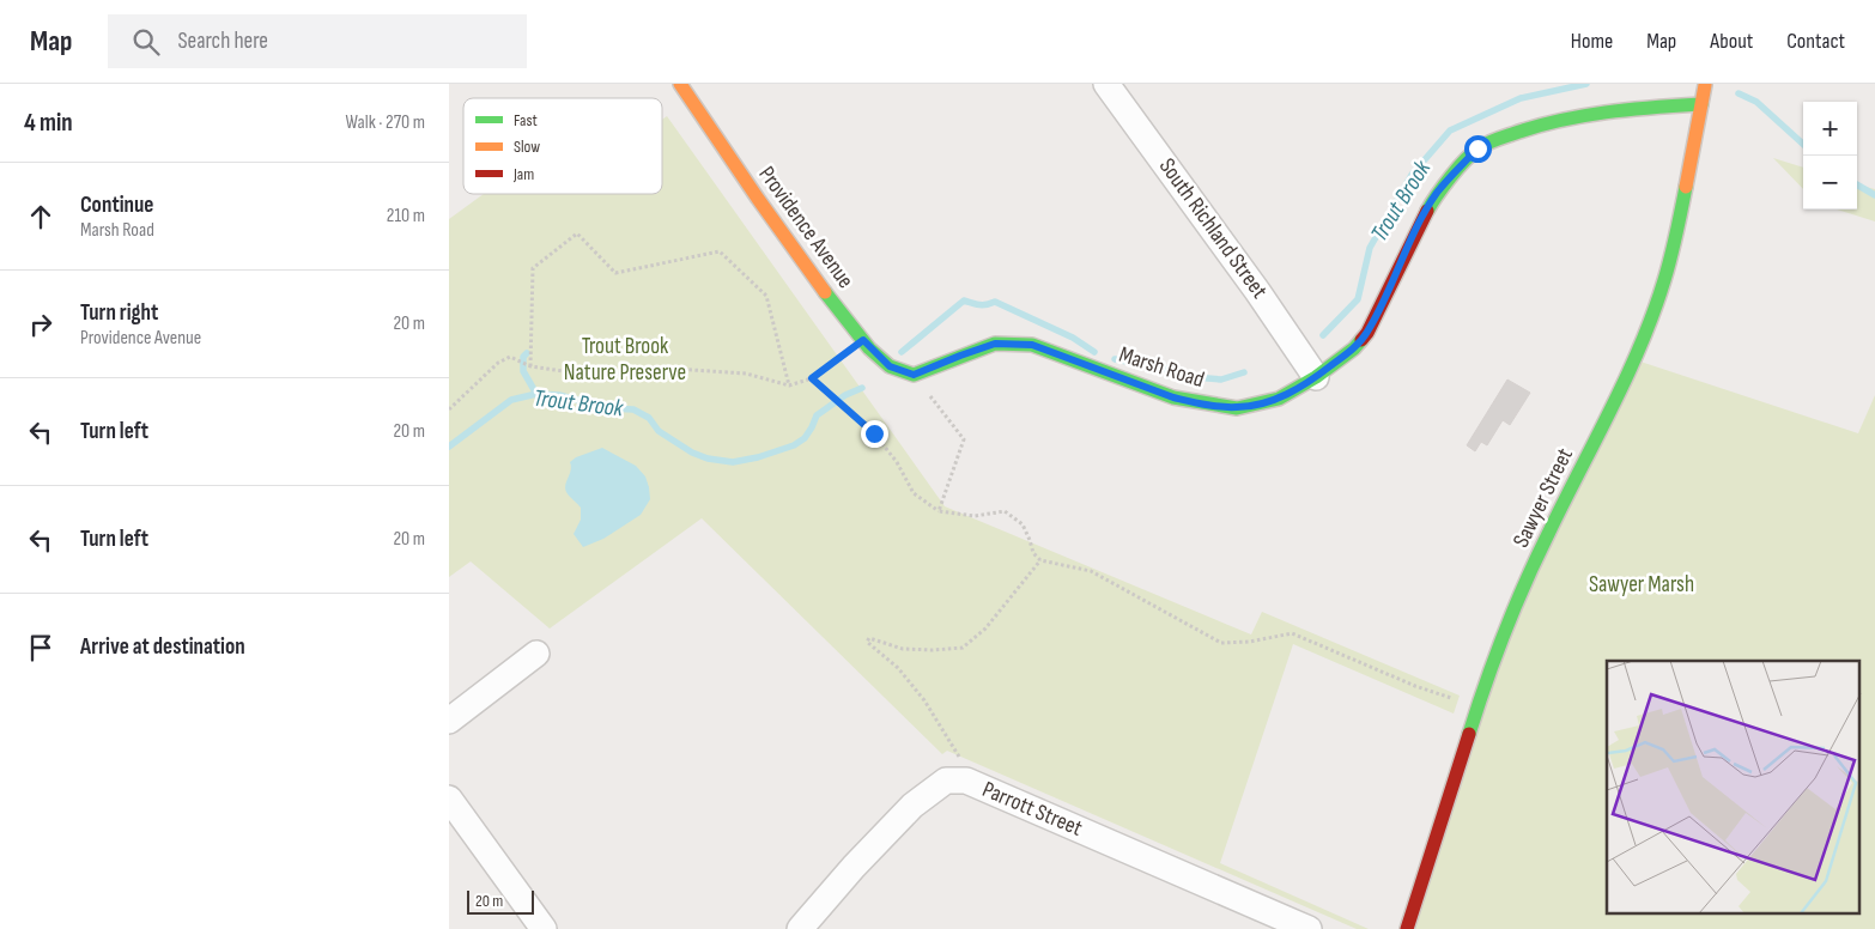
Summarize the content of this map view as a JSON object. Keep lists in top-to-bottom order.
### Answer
{
  "streets": {
    "street": [
      "Providence Avenue",
      "South Richland Street",
      "Marsh Road",
      "Sawyer Street",
      "Parrott Street"
    ]
  },
  "crossings": [
    ["Providence Avenue", "Marsh Road"],
    ["South Richland Street", "Marsh Road"],
    ["Marsh Road", "Sawyer Street"]
  ],
  "water": ["Trout Brook"],
  "parks": ["Trout Brook Nature Preserve", "Sawyer Marsh"],
  "legend": ["Fast", "Slow", "Jam"],
  "scale_bar": "20 m",
  "page": {
    "header": "Map",
    "search": "Search here",
    "nav": [
      "Home",
      "Map",
      "About",
      "Contact"
    ],
    "heading": ["4 min", "Walk · 270 m"],
    "map_buttons": ["+", "−"],
    "list": [
      ["Continue", "Marsh Road", "210 m"],
      ["Turn right", "Providence Avenue", "20 m"],
      ["Turn left", "20 m"],
      ["Turn left", "20 m"],
      "Arrive at destination"
    ],
    "scale": "20 m"
  }
}
